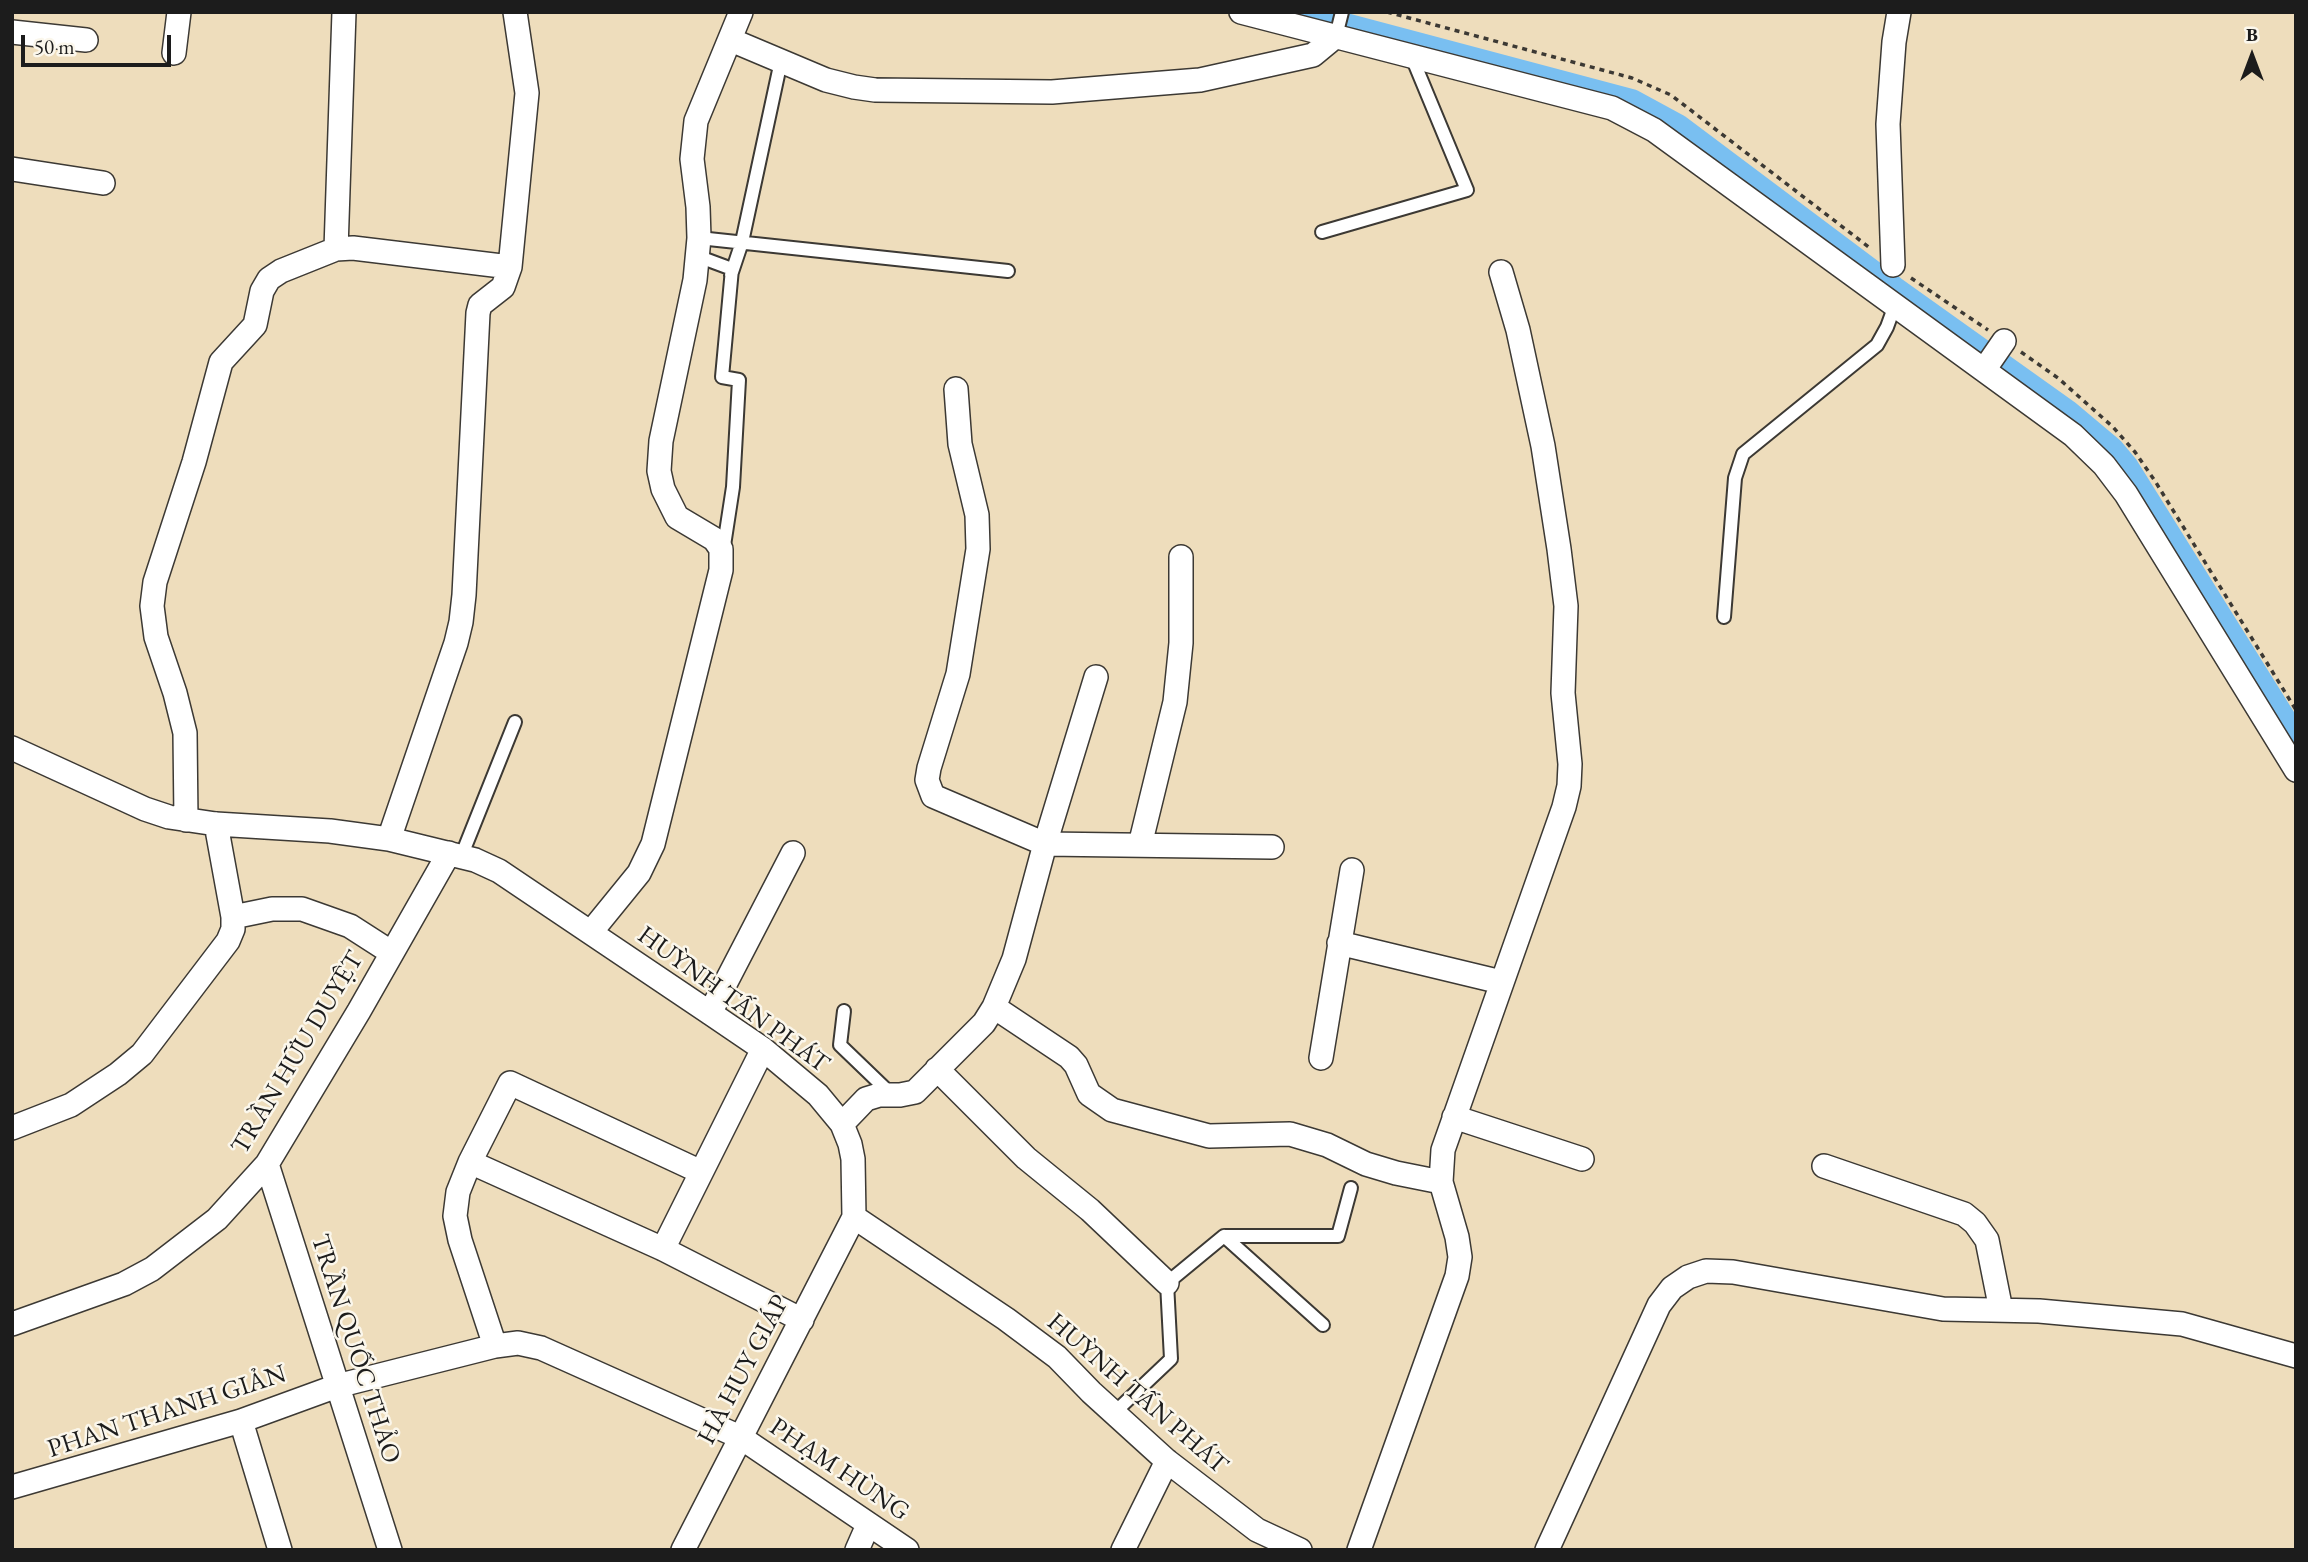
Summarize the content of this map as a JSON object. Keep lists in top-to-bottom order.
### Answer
{
  "streets": {
    "street": [
      "HUỲNH TẤN PHÁT",
      "TRẦN HỮU DUYỆT",
      "TRẦN QUỐC THẢO",
      "HÀ HUY GIÁP",
      "PHAN THANH GIẢN",
      "PHẠM HÙNG"
    ]
  },
  "crossings": [
    ["HUỲNH TẤN PHÁT", "TRẦN HỮU DUYỆT"],
    ["HUỲNH TẤN PHÁT", "HÀ HUY GIÁP"],
    ["TRẦN HỮU DUYỆT", "TRẦN QUỐC THẢO"],
    ["TRẦN QUỐC THẢO", "PHAN THANH GIẢN"],
    ["HÀ HUY GIÁP", "PHẠM HÙNG"],
    ["PHAN THANH GIẢN", "PHẠM HÙNG"]
  ],
  "scale_bar": "50 m",
  "north": "top"
}
